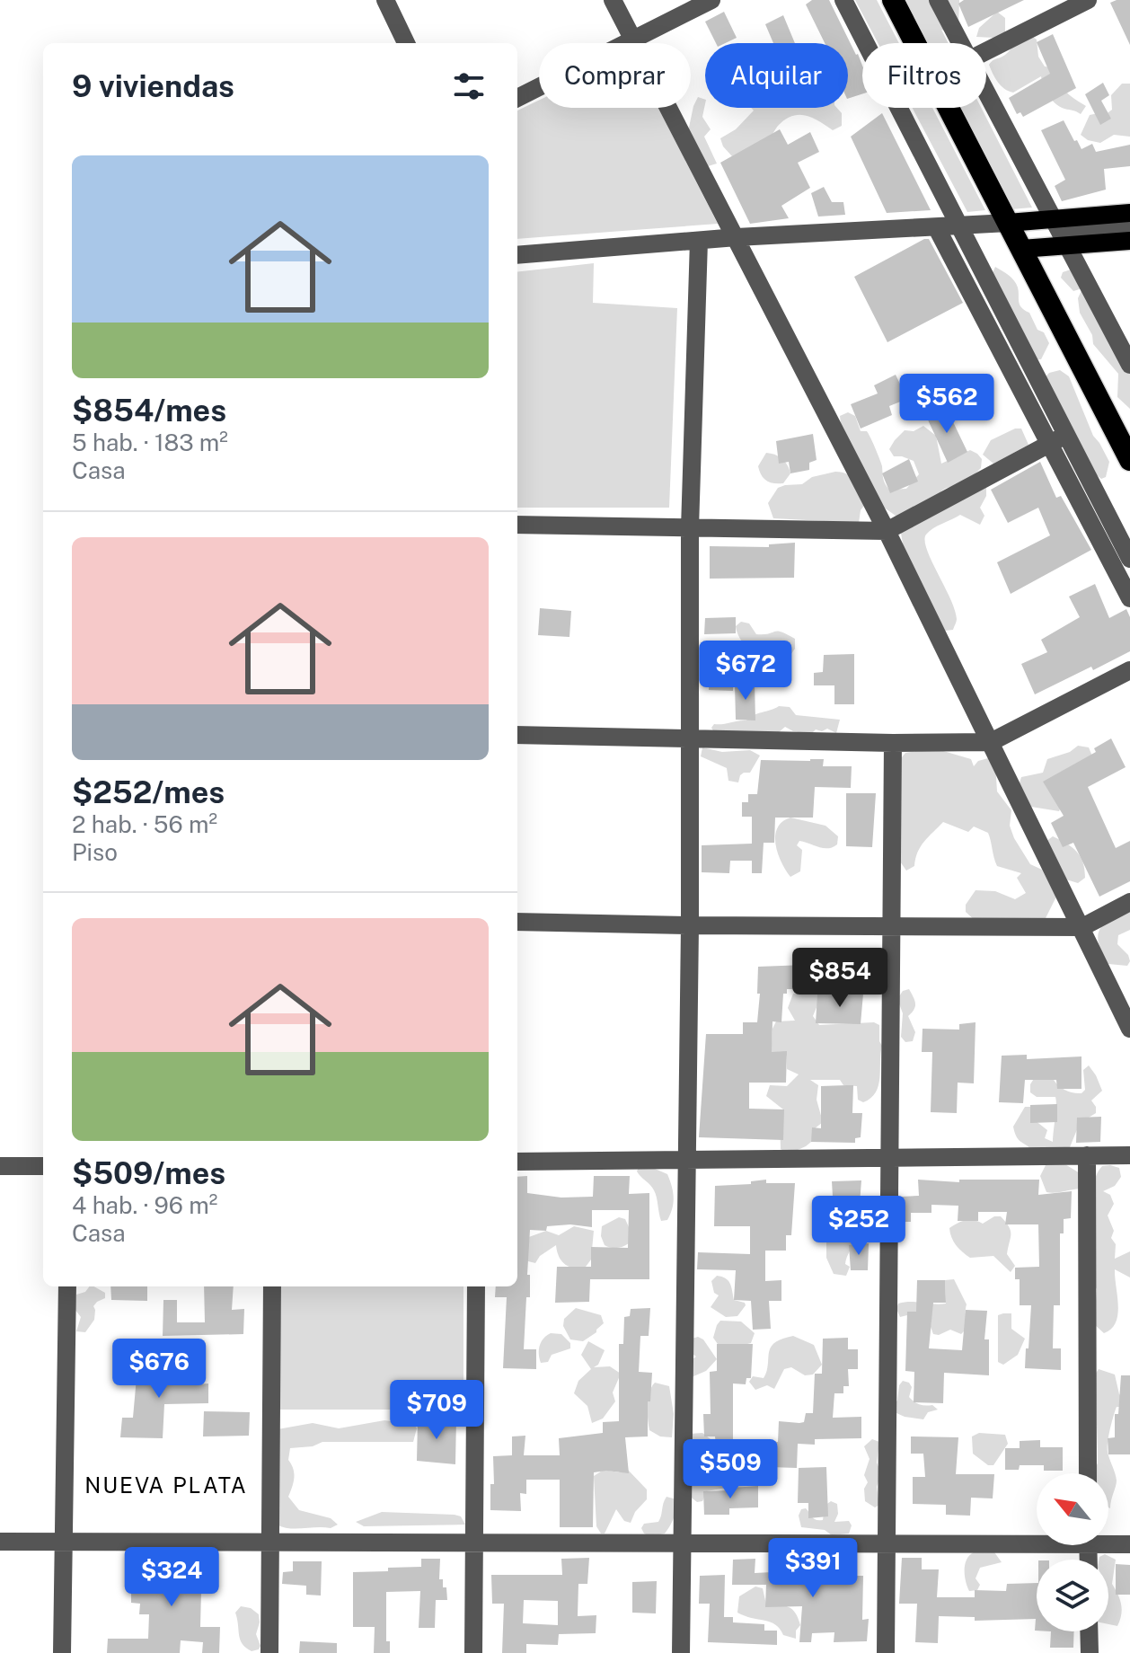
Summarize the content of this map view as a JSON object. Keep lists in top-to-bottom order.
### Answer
{
  "districts": ["NUEVA PLATA"],
  "north": "top left",
  "page": {
    "chip": ["Comprar", "Alquilar", "Filtros"],
    "heading": "9 viviendas",
    "list": [
      {
        "name": "$854/mes",
        "note": "5 hab. · 183 m² · Casa"
      },
      {
        "name": "$252/mes",
        "note": "2 hab. · 56 m² · Piso"
      },
      {
        "name": "$509/mes",
        "note": "4 hab. · 96 m² · Casa"
      }
    ],
    "price": [
      "$562",
      "$672",
      "$854",
      "$252",
      "$676",
      "$709",
      "$509",
      "$391",
      "$324"
    ]
  }
}
